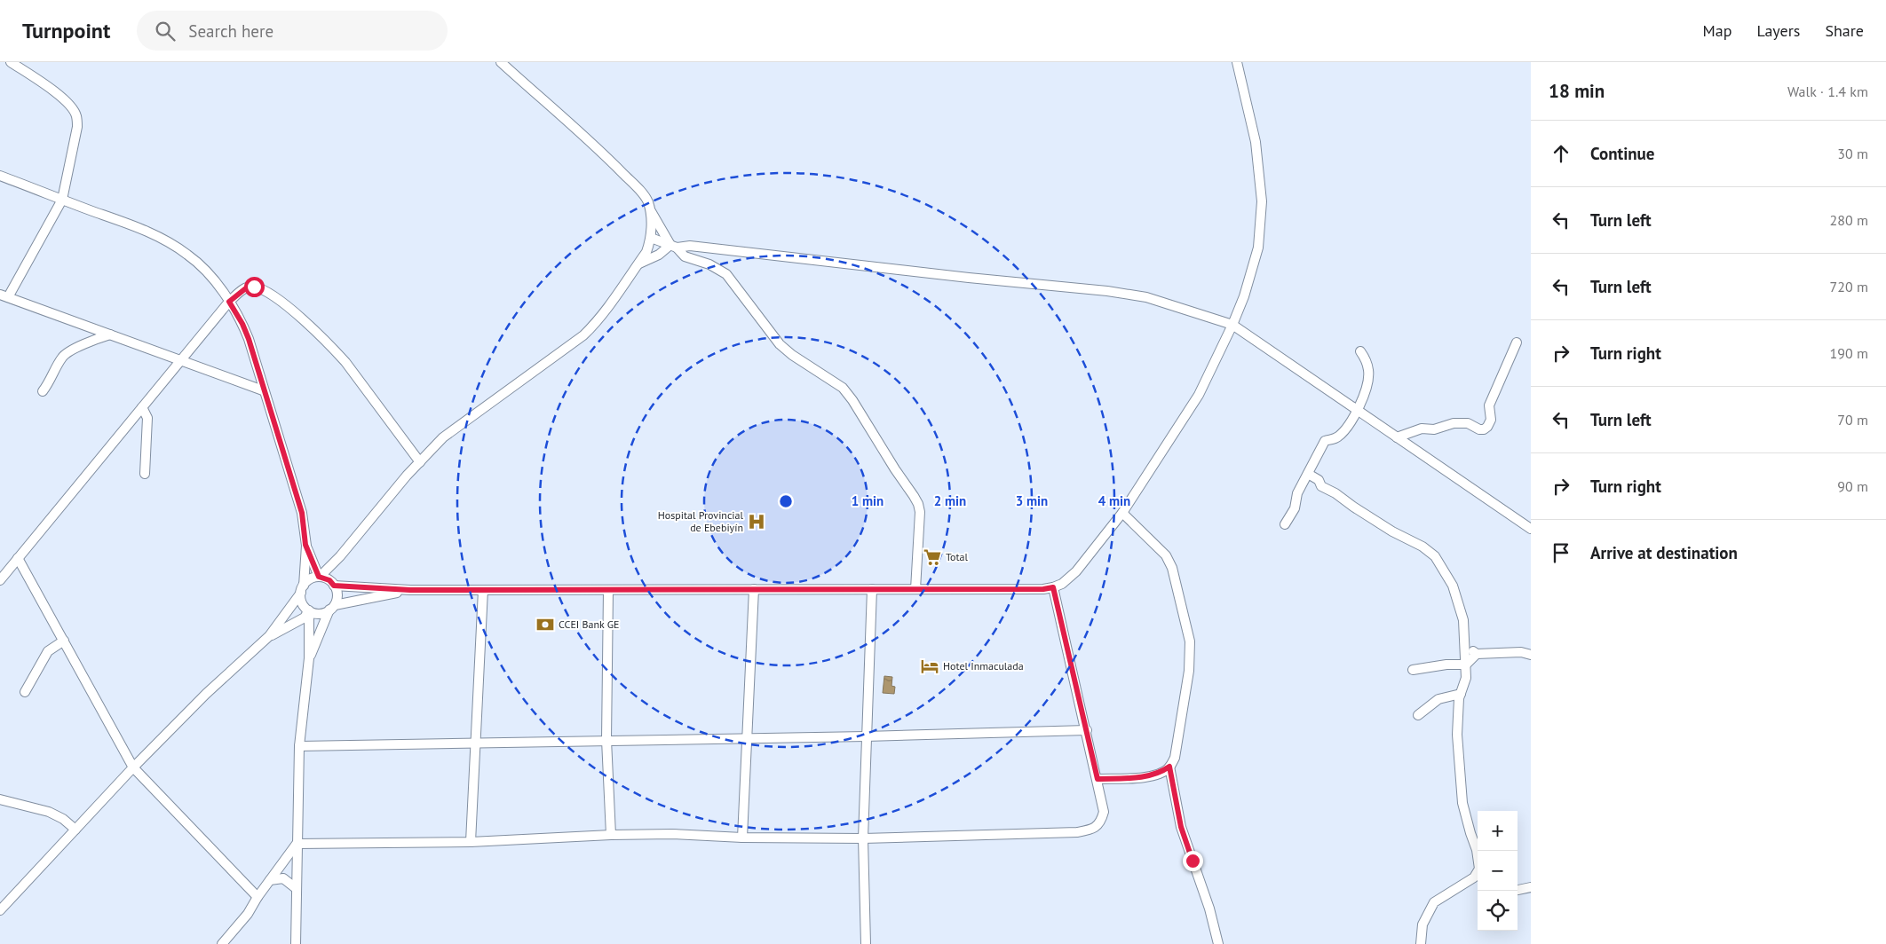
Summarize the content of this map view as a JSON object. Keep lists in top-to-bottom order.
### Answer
{
  "places": {
    "hospital": ["Hospital Provincial de Ebebiyín"],
    "supermarket": ["Total"],
    "bank": ["CCEI Bank GE"],
    "hotel": ["Hotel Inmaculada"]
  },
  "page": {
    "header": "Turnpoint",
    "search": "Search here",
    "nav": ["Map", "Layers", "Share"],
    "heading": ["18 min", "Walk · 1.4 km"],
    "list": [
      ["Continue", "30 m"],
      ["Turn left", "280 m"],
      ["Turn left", "720 m"],
      ["Turn right", "190 m"],
      ["Turn left", "70 m"],
      ["Turn right", "90 m"],
      "Arrive at destination"
    ],
    "map_buttons": ["+", "−"]
  },
  "rings": [
    "1 min",
    "2 min",
    "3 min",
    "4 min"
  ]
}
